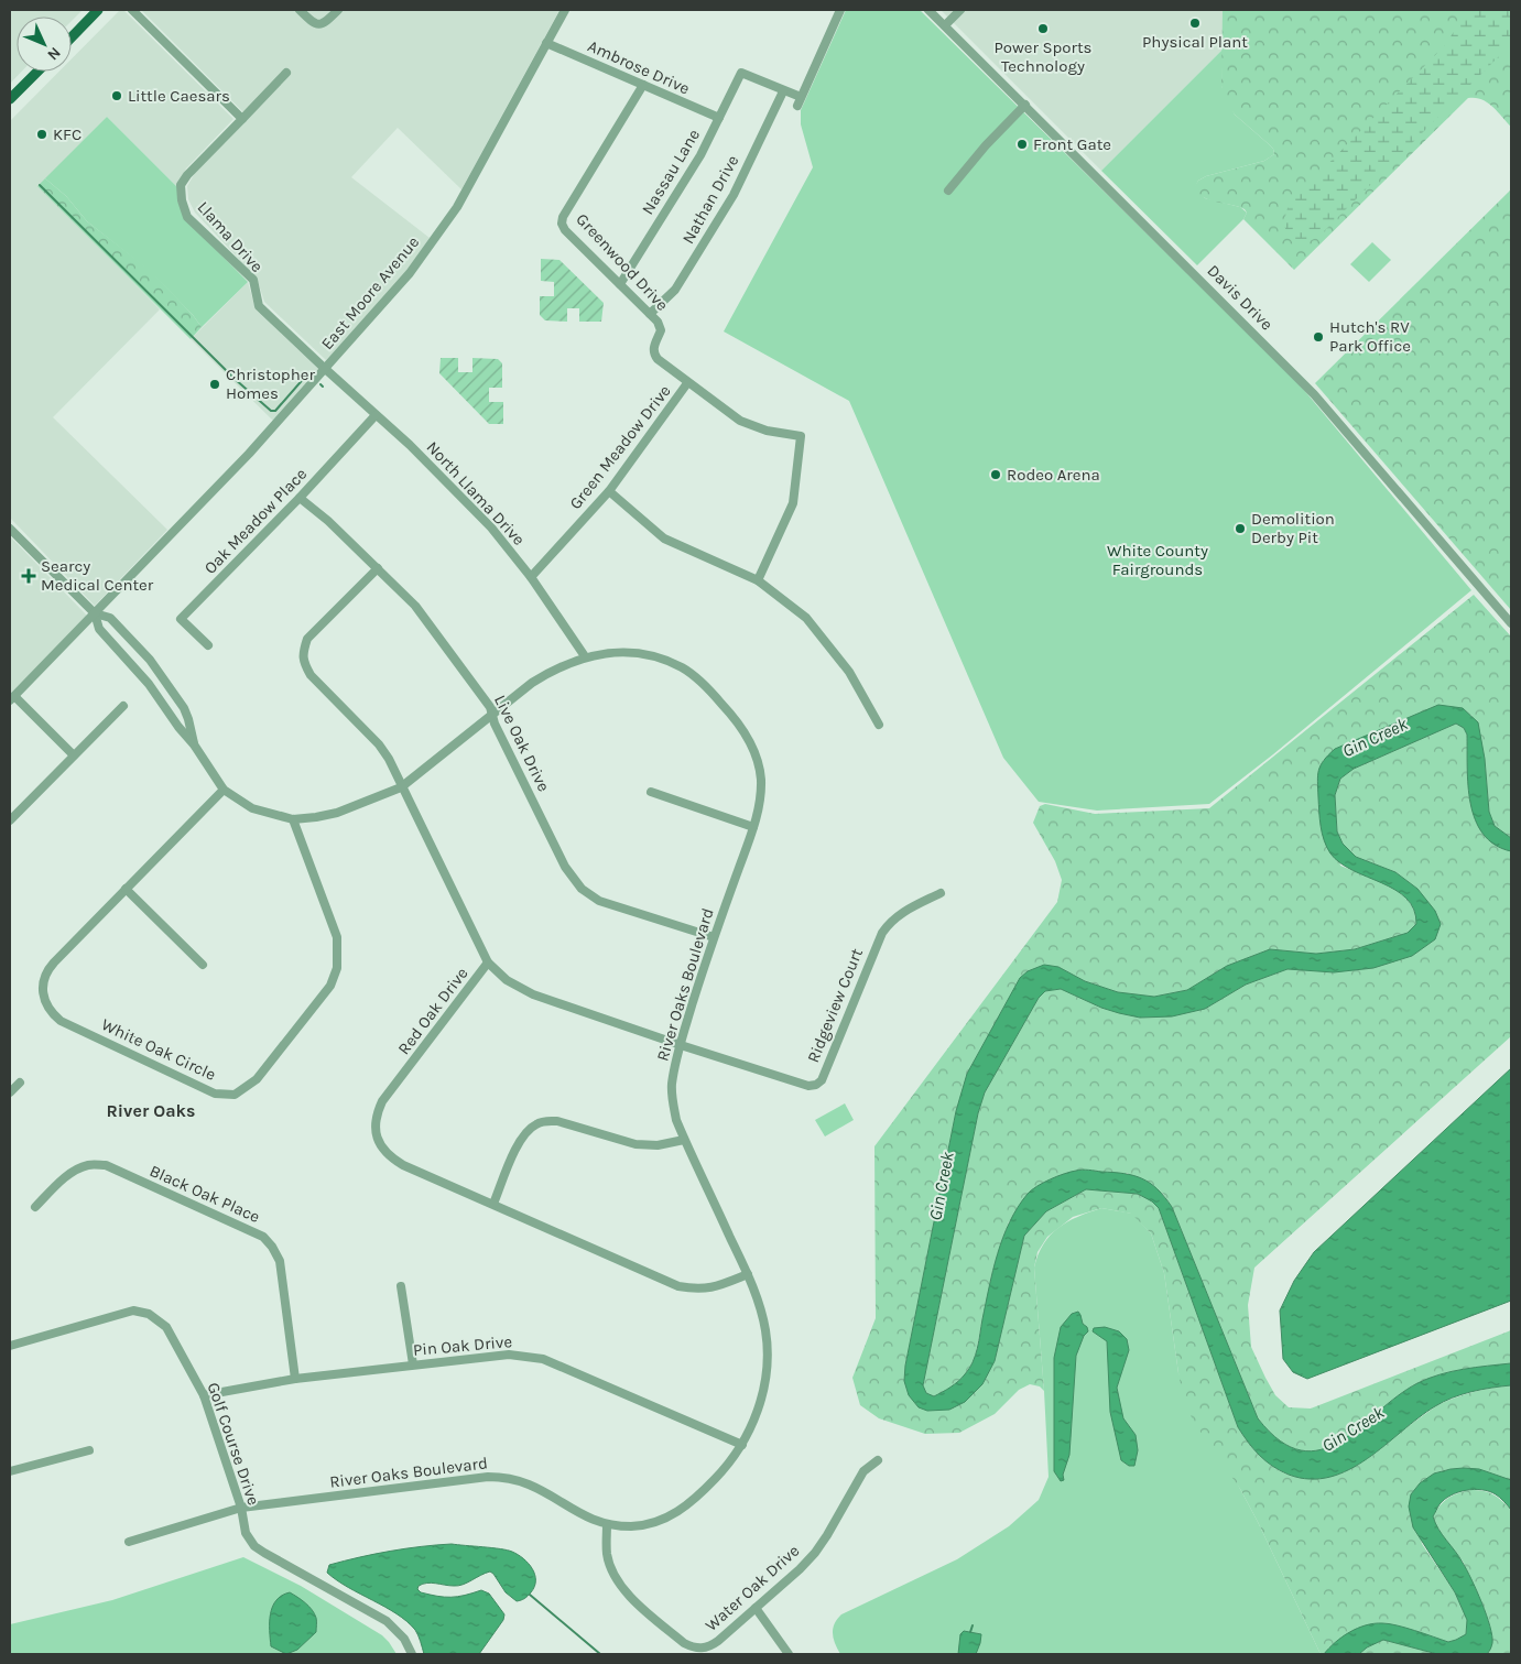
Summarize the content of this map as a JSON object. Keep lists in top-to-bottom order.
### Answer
{
  "streets": {
    "street": [
      "Ambrose Drive",
      "Nassau Lane",
      "Nathan Drive",
      "Llama Drive",
      "Greenwood Drive",
      "East Moore Avenue",
      "Davis Drive",
      "Green Meadow Drive",
      "North Llama Drive",
      "Oak Meadow Place",
      "Live Oak Drive",
      "River Oaks Boulevard",
      "Ridgeview Court",
      "Red Oak Drive",
      "White Oak Circle",
      "Black Oak Place",
      "Pin Oak Drive",
      "Golf Course Drive",
      "Water Oak Drive"
    ]
  },
  "crossings": [
    ["Ambrose Drive", "Nassau Lane"],
    ["Ambrose Drive", "Greenwood Drive"],
    ["Ambrose Drive", "East Moore Avenue"],
    ["Nassau Lane", "Nathan Drive"],
    ["Nassau Lane", "Greenwood Drive"],
    ["Nathan Drive", "Greenwood Drive"],
    ["Llama Drive", "East Moore Avenue"],
    ["Llama Drive", "North Llama Drive"],
    ["Greenwood Drive", "Green Meadow Drive"],
    ["East Moore Avenue", "North Llama Drive"],
    ["East Moore Avenue", "River Oaks Boulevard"],
    ["Green Meadow Drive", "North Llama Drive"],
    ["North Llama Drive", "Oak Meadow Place"],
    ["North Llama Drive", "River Oaks Boulevard"],
    ["Oak Meadow Place", "Live Oak Drive"],
    ["Live Oak Drive", "River Oaks Boulevard"],
    ["Live Oak Drive", "Red Oak Drive"],
    ["River Oaks Boulevard", "Ridgeview Court"],
    ["River Oaks Boulevard", "Red Oak Drive"],
    ["River Oaks Boulevard", "White Oak Circle"],
    ["River Oaks Boulevard", "Pin Oak Drive"],
    ["River Oaks Boulevard", "Golf Course Drive"],
    ["River Oaks Boulevard", "Water Oak Drive"],
    ["Black Oak Place", "Pin Oak Drive"],
    ["Pin Oak Drive", "Golf Course Drive"]
  ],
  "districts": ["River Oaks"],
  "water": ["Gin Creek"],
  "parks": ["White County Fairgrounds"],
  "places": {
    "other": [
      "Physical Plant",
      "Power Sports Technology",
      "Little Caesars",
      "KFC",
      "Front Gate",
      "Hutch's RV Park Office",
      "Christopher Homes",
      "Rodeo Arena",
      "Demolition Derby Pit"
    ],
    "health": ["Searcy Medical Center"]
  },
  "north": "bottom right"
}
